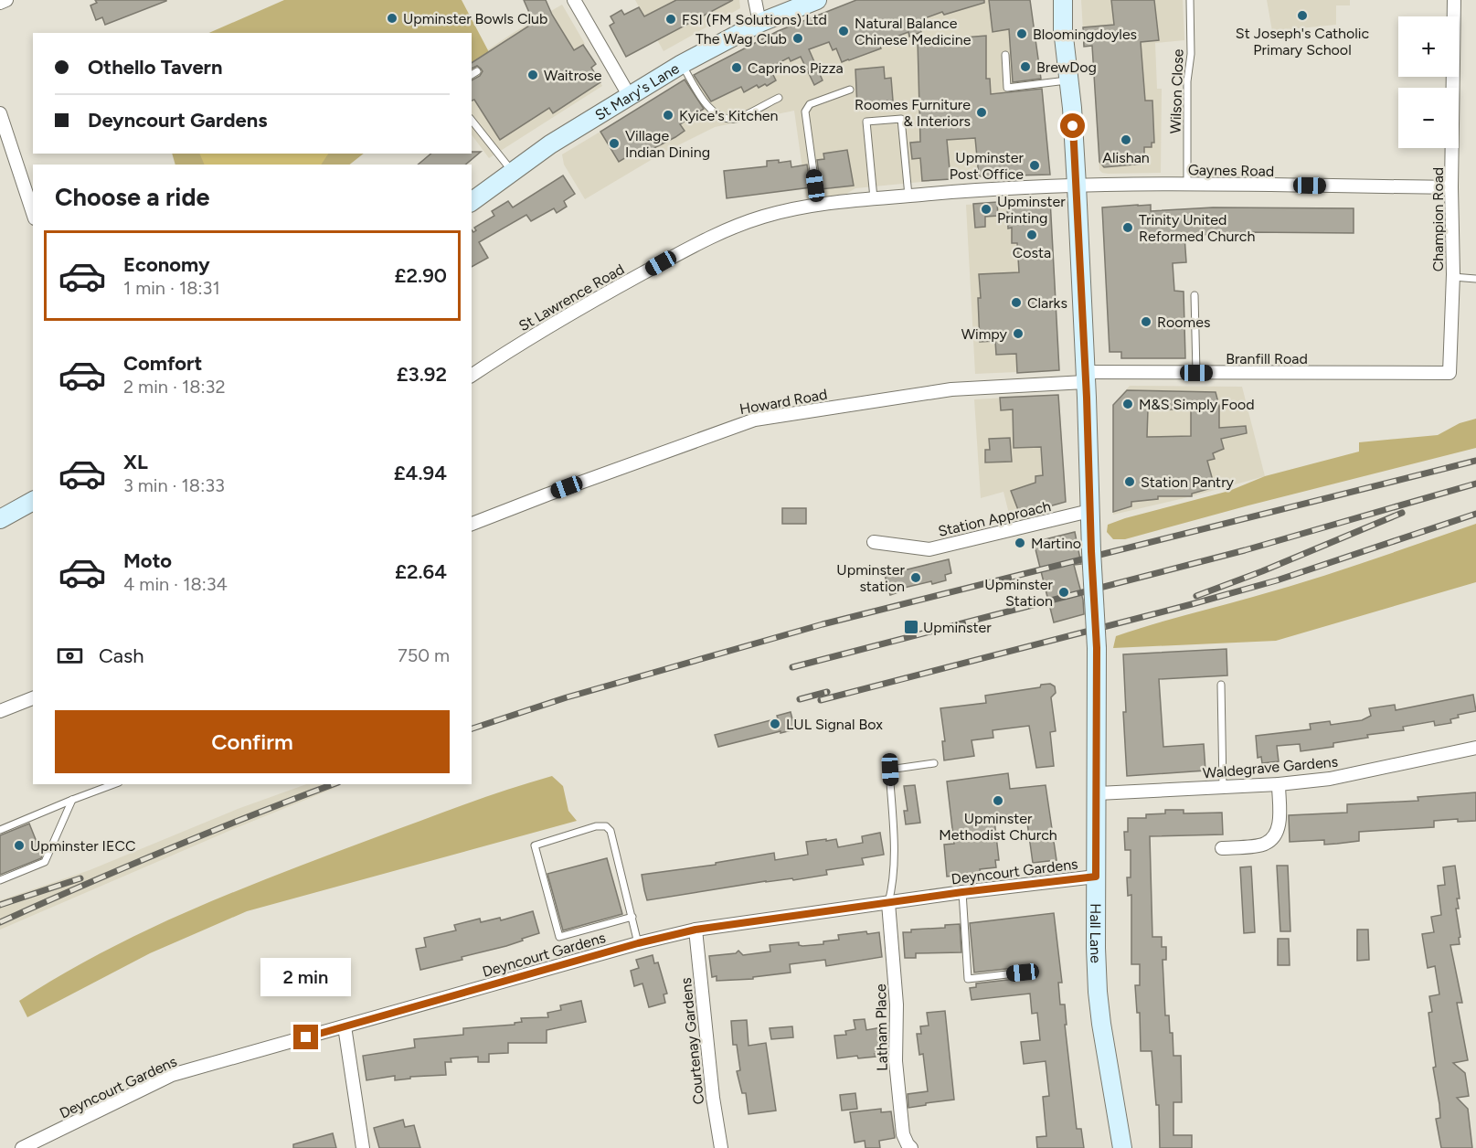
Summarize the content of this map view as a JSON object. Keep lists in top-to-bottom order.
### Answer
{
  "streets": {
    "street": [
      "St Mary's Lane",
      "Gaynes Road",
      "Champion Road",
      "St Lawrence Road",
      "Branfill Road",
      "Howard Road",
      "Station Approach",
      "Waldegrave Gardens",
      "Deyncourt Gardens",
      "Hall Lane",
      "Latham Place",
      "Courtenay Gardens"
    ],
    "lane": ["Wilson Close"]
  },
  "crossings": [
    ["Wilson Close", "Gaynes Road"],
    ["Gaynes Road", "Champion Road"],
    ["Gaynes Road", "St Lawrence Road"],
    ["Gaynes Road", "Hall Lane"],
    ["Champion Road", "Branfill Road"],
    ["St Lawrence Road", "Hall Lane"],
    ["Branfill Road", "Howard Road"],
    ["Branfill Road", "Hall Lane"],
    ["Howard Road", "Hall Lane"],
    ["Station Approach", "Hall Lane"],
    ["Waldegrave Gardens", "Hall Lane"],
    ["Deyncourt Gardens", "Hall Lane"],
    ["Deyncourt Gardens", "Latham Place"],
    ["Deyncourt Gardens", "Courtenay Gardens"]
  ],
  "places": {
    "other": [
      "St Joseph's Catholic Primary School",
      "Upminster Bowls Club",
      "FSI (FM Solutions) Ltd",
      "Natural Balance Chinese Medicine",
      "Bloomingdoyles",
      "The Wag Club",
      "BrewDog",
      "Caprinos Pizza",
      "Waitrose",
      "Roomes Furniture & Interiors",
      "Kyice's Kitchen",
      "Alishan",
      "Village Indian Dining",
      "Upminster Post Office",
      "Upminster Printing",
      "Trinity United Reformed Church",
      "Costa",
      "Clarks",
      "Roomes",
      "Wimpy",
      "M&S Simply Food",
      "Station Pantry",
      "Martino",
      "Upminster station",
      "Upminster Station",
      "LUL Signal Box",
      "Upminster Methodist Church",
      "Upminster IECC"
    ],
    "transit": ["Upminster"]
  },
  "page": {
    "map_buttons": ["+", "−"],
    "banner": ["Othello Tavern", "Deyncourt Gardens"],
    "heading": "Choose a ride",
    "list": [
      {
        "name": "Economy",
        "note": "1 min · 18:31",
        "value": "£2.90"
      },
      {
        "name": "Comfort",
        "note": "2 min · 18:32",
        "value": "£3.92"
      },
      {
        "name": "XL",
        "note": "3 min · 18:33",
        "value": "£4.94"
      },
      {
        "name": "Moto",
        "note": "4 min · 18:34",
        "value": "£2.64"
      }
    ],
    "pay": ["Cash", "750 m"],
    "buttons": "Confirm",
    "bubble": "2 min"
  }
}
